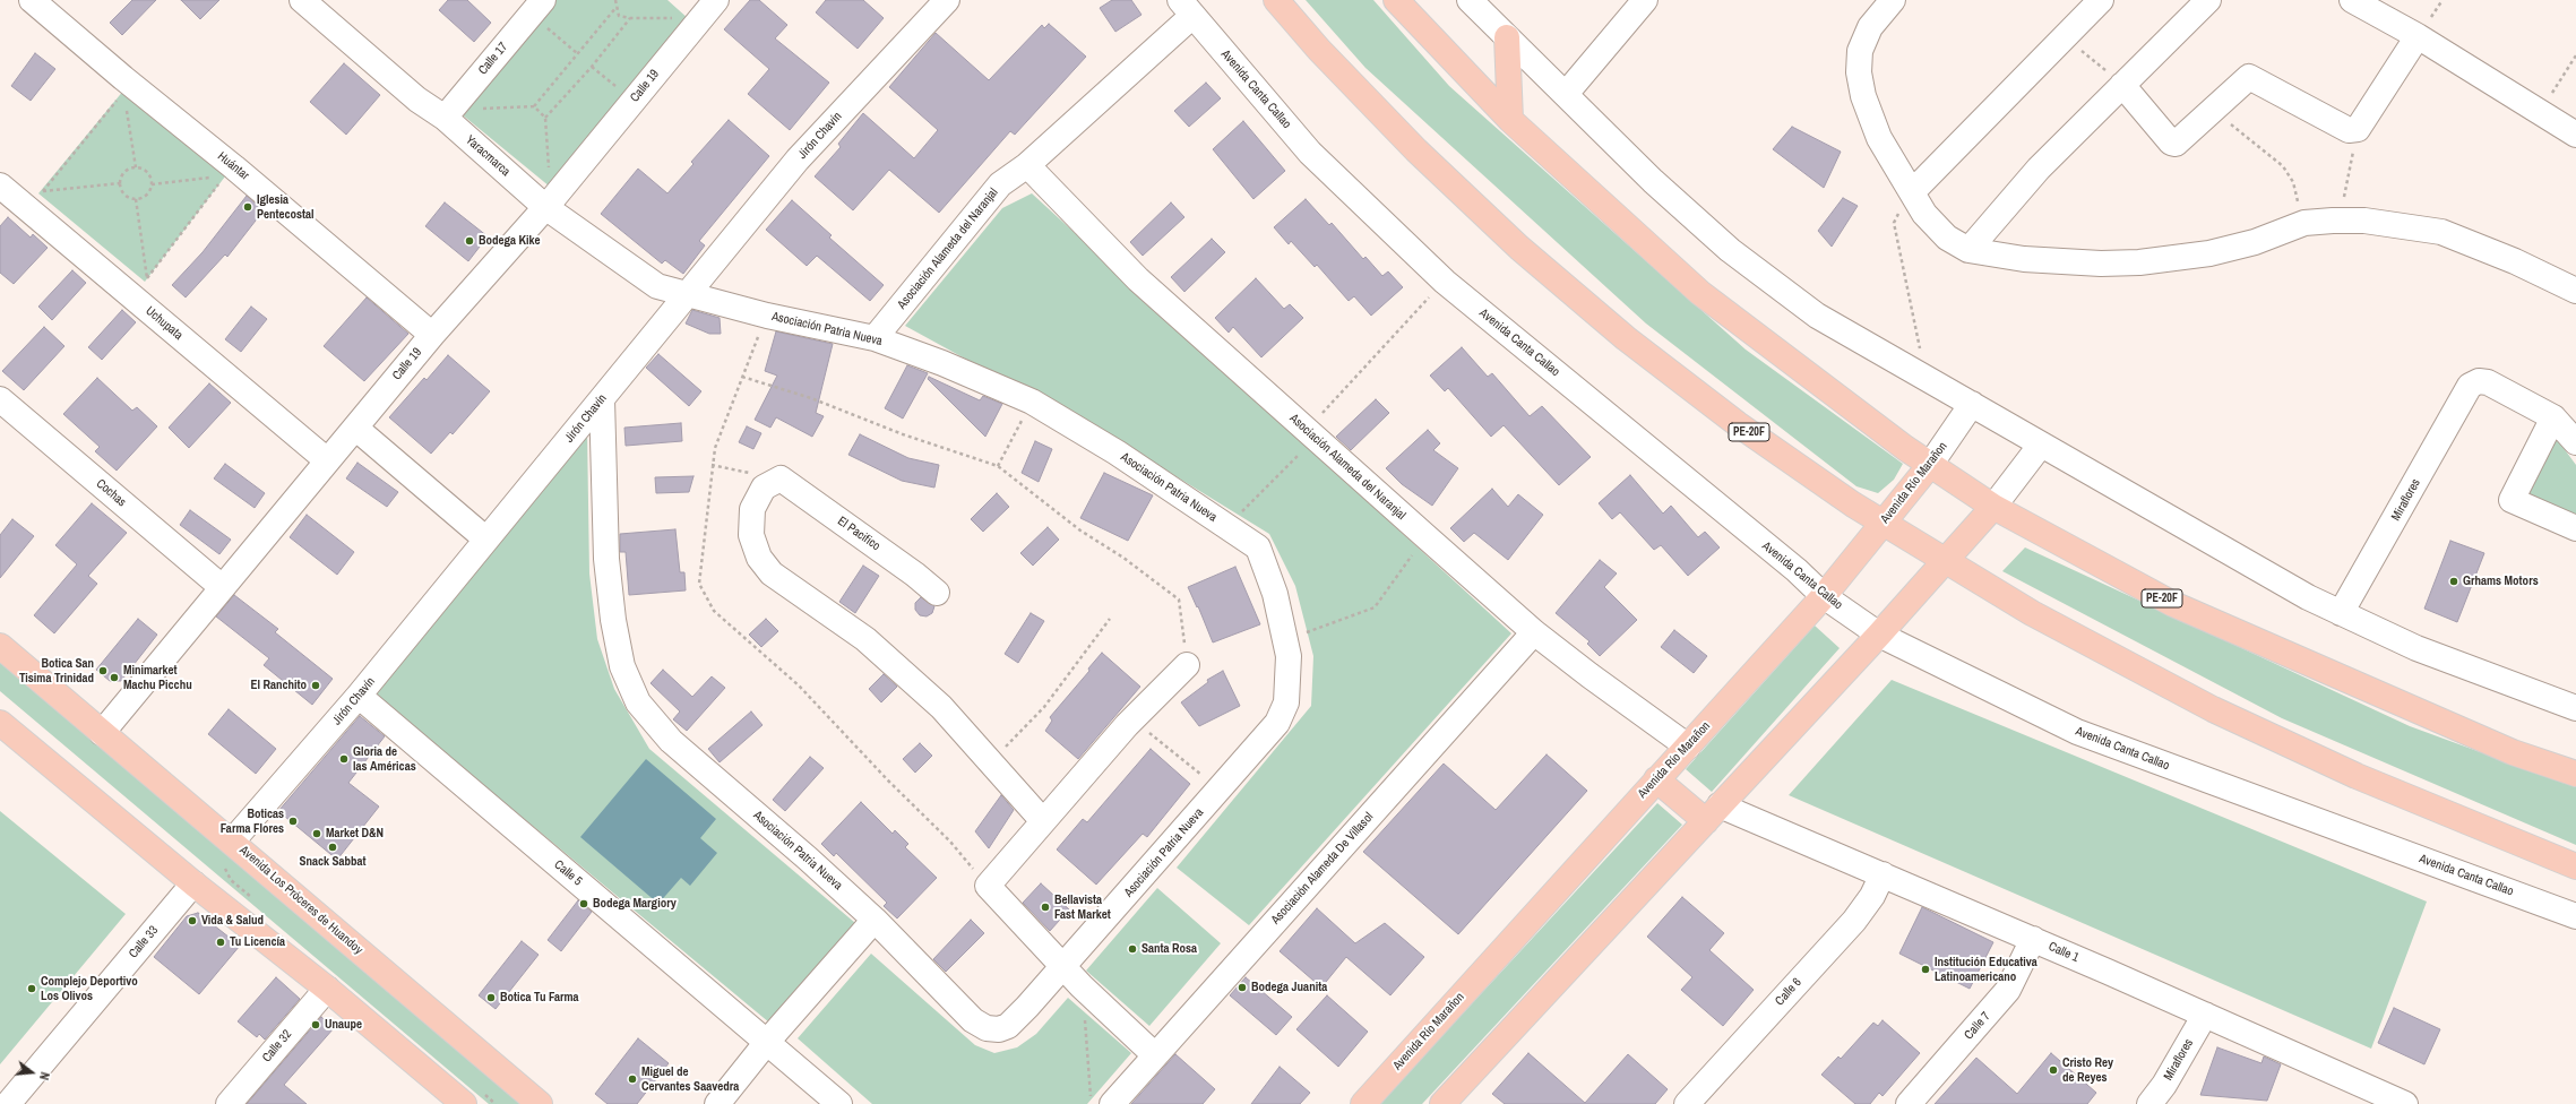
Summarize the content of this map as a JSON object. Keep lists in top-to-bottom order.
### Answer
{
  "streets": {
    "main road": ["PE-20F", "Avenida Río Marañon", "Avenida Los Próceres de Huandoy"],
    "street": [
      "Calle 17",
      "Calle 19",
      "Avenida Canta Callao",
      "Jirón Chavín",
      "Yaracmarca",
      "Huántar",
      "Asociación Alameda del Naranjal",
      "Uchupata",
      "Asociación Patria Nueva",
      "Cochas",
      "Miraflores",
      "El Pacifico",
      "Asociación Alameda De Villasol",
      "Calle 5",
      "Calle 33",
      "Calle 1",
      "Calle 6",
      "Calle 7",
      "Calle 32"
    ]
  },
  "crossings": [
    ["Calle 17", "Yaracmarca"],
    ["Calle 19", "Yaracmarca"],
    ["Calle 19", "Huántar"],
    ["Calle 19", "Uchupata"],
    ["Calle 19", "Cochas"],
    ["Calle 19", "Avenida Los Próceres de Huandoy"],
    ["Avenida Canta Callao", "Asociación Alameda del Naranjal"],
    ["Avenida Canta Callao", "Avenida Río Marañon"],
    ["Jirón Chavín", "Yaracmarca"],
    ["Jirón Chavín", "Asociación Patria Nueva"],
    ["Jirón Chavín", "Calle 5"],
    ["Jirón Chavín", "Avenida Los Próceres de Huandoy"],
    ["Yaracmarca", "Asociación Patria Nueva"],
    ["Asociación Alameda del Naranjal", "Asociación Patria Nueva"],
    ["Asociación Alameda del Naranjal", "Avenida Río Marañon"],
    ["Asociación Alameda del Naranjal", "Asociación Alameda De Villasol"],
    ["PE-20F", "Avenida Río Marañon"],
    ["Miraflores", "Calle 1"],
    ["Calle 1", "Calle 6"],
    ["Calle 1", "Calle 7"]
  ],
  "places": [
    "Iglesia Pentecostal",
    "Bodega Kike",
    "Grhams Motors",
    "Botica San Tisima Trinidad",
    "Minimarket Machu Picchu",
    "El Ranchito",
    "Gloria de las Américas",
    "Boticas Farma Flores",
    "Market D&N",
    "Snack Sabbat",
    "Bodega Margiory",
    "Bellavista Fast Market",
    "Vida & Salud",
    "Tu Licencía",
    "Santa Rosa",
    "Institución Educativa Latinoamericano",
    "Bodega Juanita",
    "Complejo Deportivo Los Olivos",
    "Botica Tu Farma",
    "Unaupe",
    "Cristo Rey de Reyes",
    "Miguel de Cervantes Saavedra"
  ],
  "north": "right"
}
